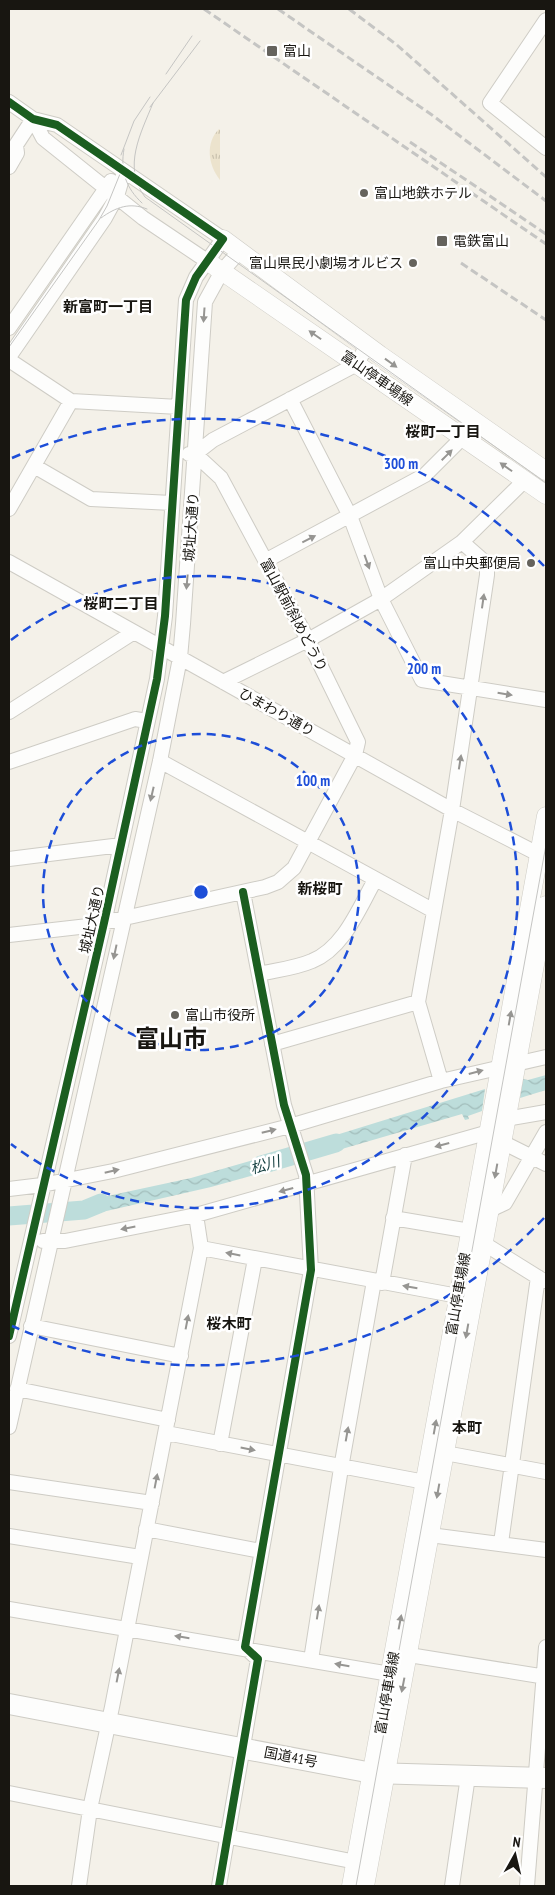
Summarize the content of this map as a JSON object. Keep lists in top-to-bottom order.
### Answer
{
  "streets": {
    "highway": ["国道41号"],
    "main road": ["富山停車場線"],
    "street": ["城址大通り", "富山駅前斜めどうり", "ひまわり通り"]
  },
  "crossings": [
    ["富山停車場線", "城址大通り"],
    ["富山停車場線", "ひまわり通り"],
    ["富山停車場線", "国道41号"],
    ["城址大通り", "富山駅前斜めどうり"],
    ["城址大通り", "ひまわり通り"],
    ["富山駅前斜めどうり", "ひまわり通り"]
  ],
  "districts": [
    "新富町一丁目",
    "桜町一丁目",
    "桜町二丁目",
    "新桜町",
    "富山市",
    "桜木町",
    "本町"
  ],
  "water": ["松川"],
  "places": {
    "transit": ["富山", "電鉄富山"],
    "other": [
      "富山地鉄ホテル",
      "富山県民小劇場オルビス",
      "富山中央郵便局",
      "富山市役所"
    ]
  },
  "north": "top",
  "rings": ["300 m", "200 m", "100 m"]
}
